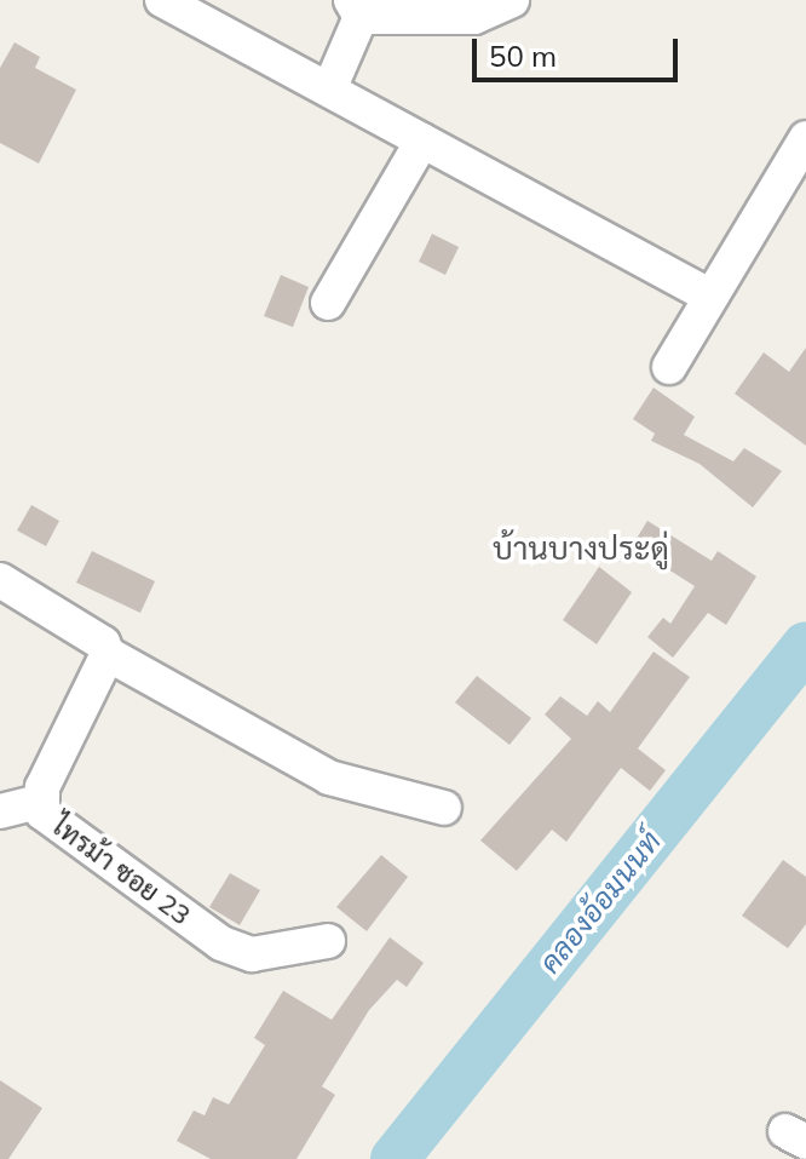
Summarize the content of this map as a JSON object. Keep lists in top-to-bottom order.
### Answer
{
  "streets": {
    "street": ["ไทรม้า ซอย 23"]
  },
  "districts": ["บ้านบางประดู่"],
  "water": ["คลองอ้อมนนท์"],
  "scale_bar": "50 m"
}
